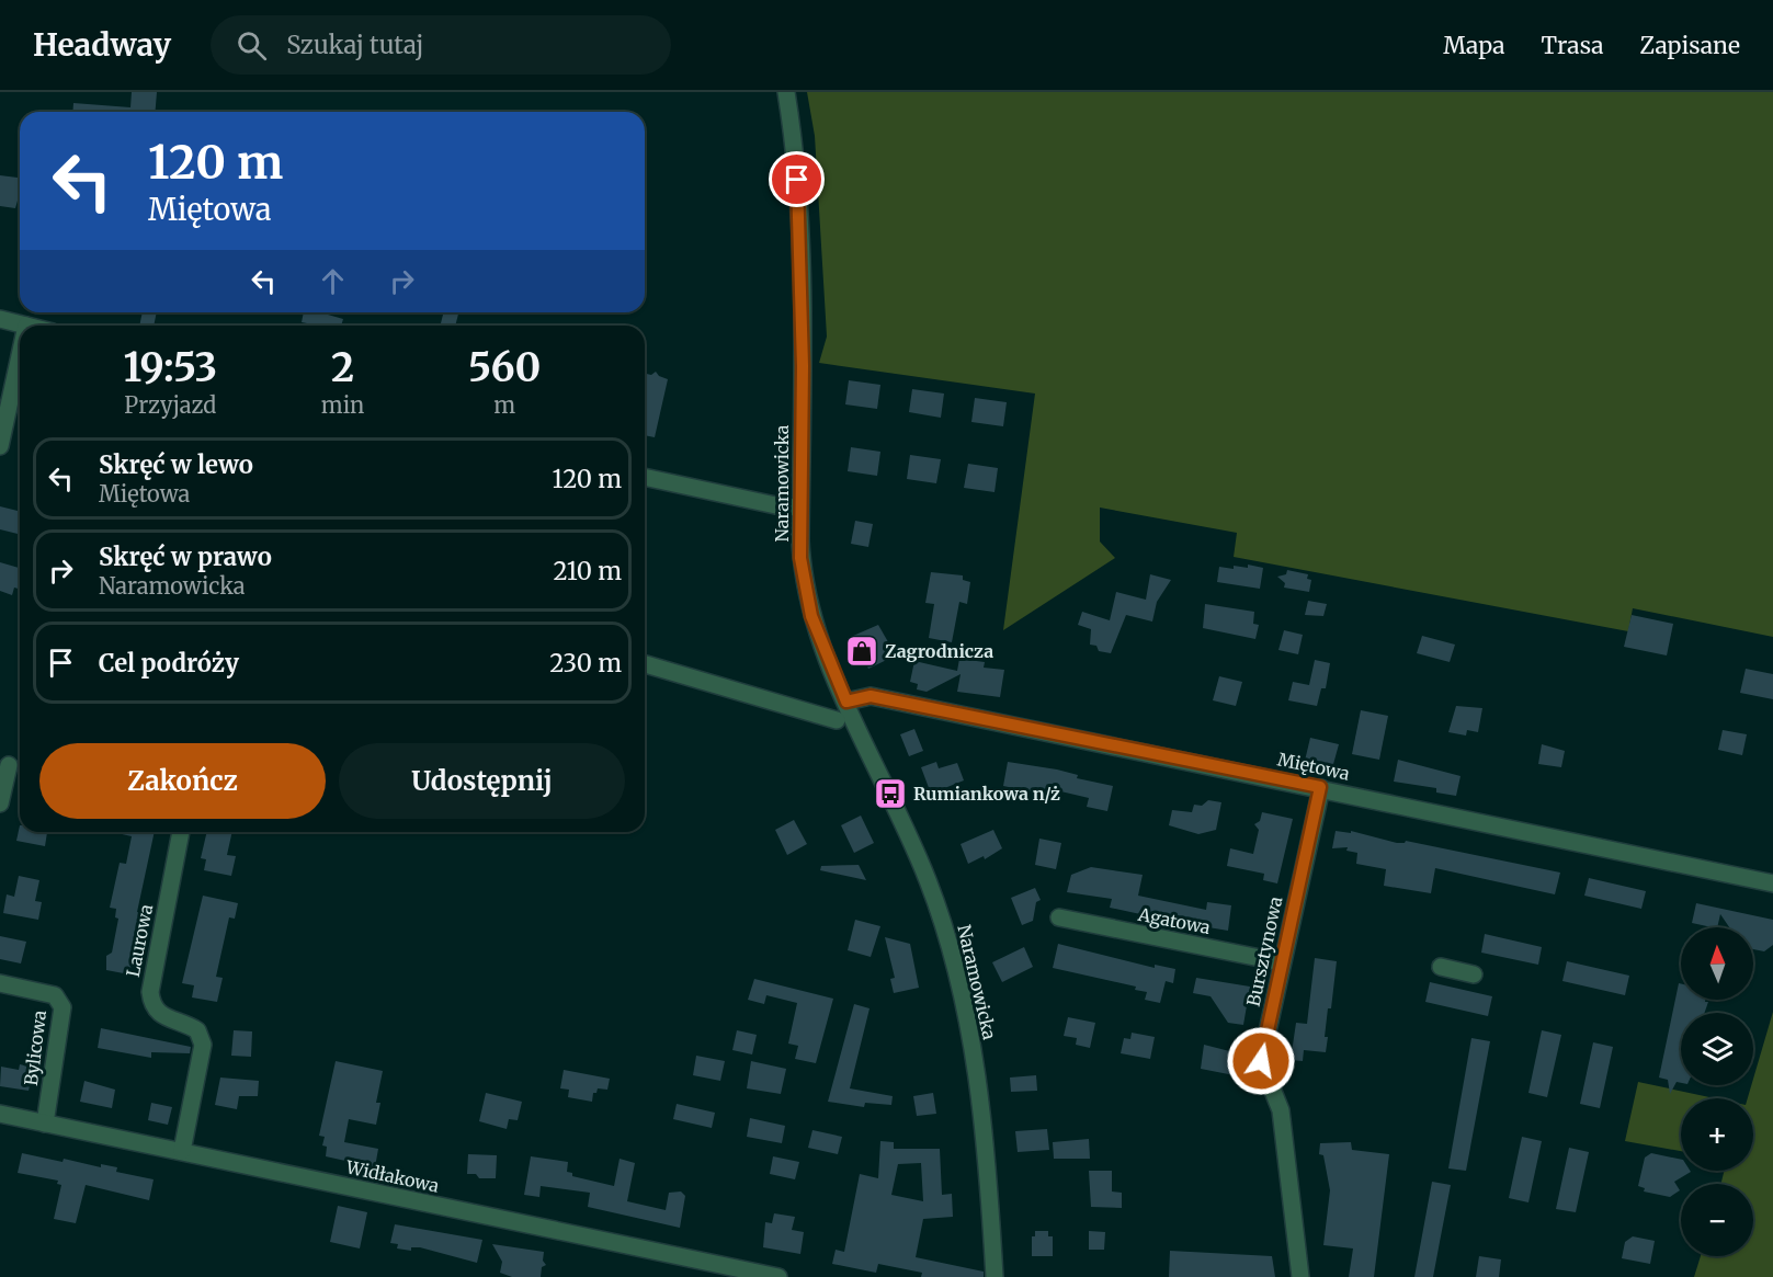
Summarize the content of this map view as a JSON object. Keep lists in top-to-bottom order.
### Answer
{
  "streets": {
    "street": [
      "Naramowicka",
      "Miętowa",
      "Agatowa",
      "Laurowa",
      "Bursztynowa",
      "Bylicowa",
      "Widłakowa"
    ]
  },
  "crossings": [
    ["Naramowicka", "Miętowa"],
    ["Miętowa", "Bursztynowa"],
    ["Agatowa", "Bursztynowa"],
    ["Laurowa", "Widłakowa"],
    ["Bylicowa", "Widłakowa"]
  ],
  "places": {
    "shop": ["Zagrodnicza"],
    "bus stop": ["Rumiankowa n/ż"]
  },
  "north": "top",
  "page": {
    "header": "Headway",
    "search": "Szukaj tutaj",
    "nav": ["Mapa", "Trasa", "Zapisane"],
    "turn": ["120 m", "Miętowa"],
    "eta": [
      "19:53",
      "Przyjazd",
      "2",
      "min",
      "560",
      "m"
    ],
    "list": [
      {
        "name": "Skręć w lewo",
        "note": "Miętowa",
        "value": "120 m"
      },
      {
        "name": "Skręć w prawo",
        "note": "Naramowicka",
        "value": "210 m"
      },
      {
        "name": "Cel podróży",
        "value": "230 m"
      }
    ],
    "buttons": ["Zakończ", "Udostępnij"],
    "map_buttons": ["+", "−"]
  }
}
